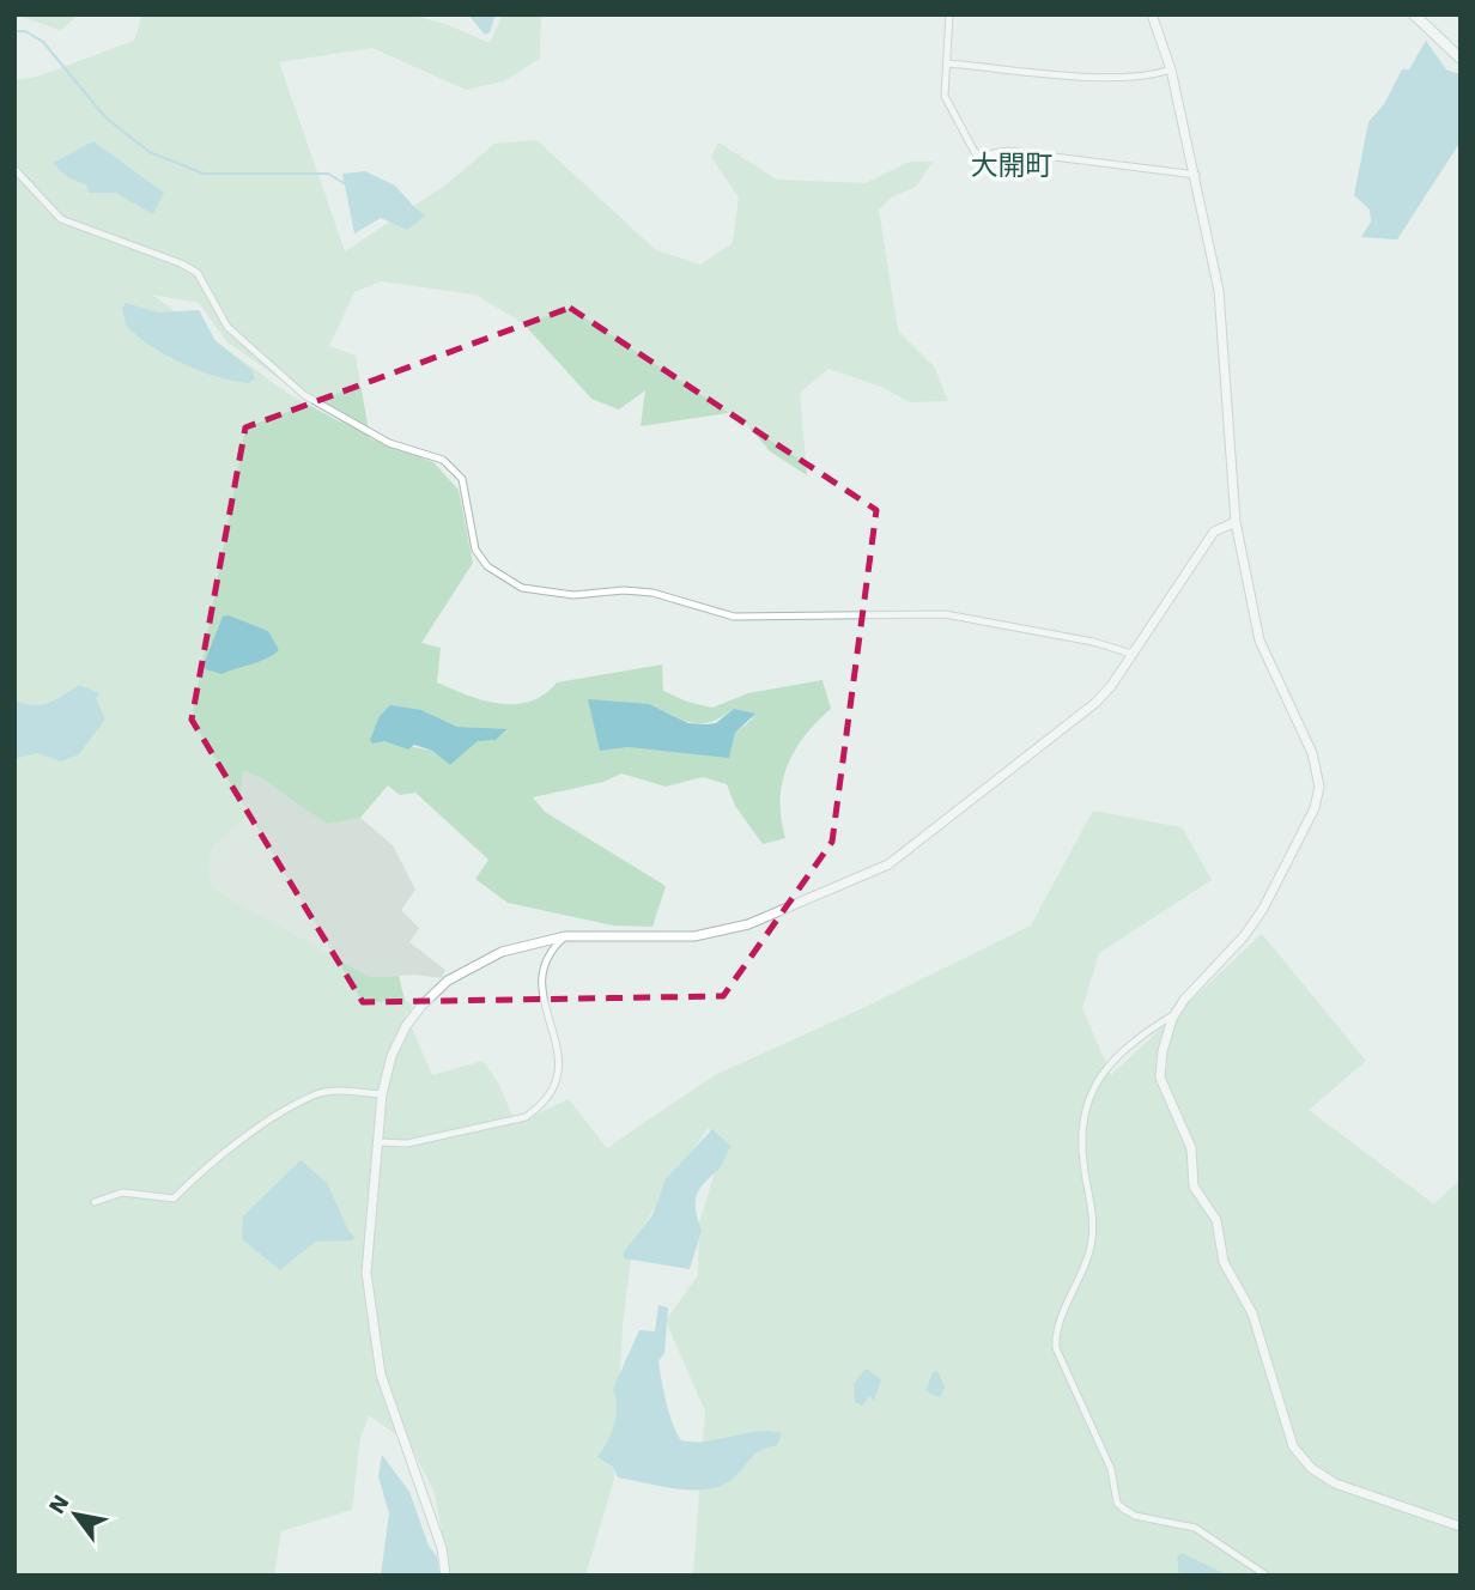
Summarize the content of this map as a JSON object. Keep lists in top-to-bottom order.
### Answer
{
  "districts": ["大開町"],
  "north": "top left"
}
